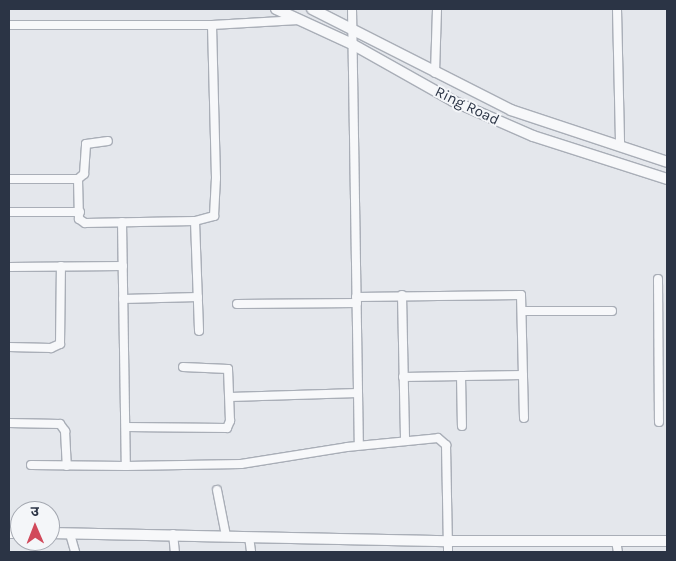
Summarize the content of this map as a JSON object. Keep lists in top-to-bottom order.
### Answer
{
  "streets": {
    "street": ["Ring Road"]
  },
  "north": "top"
}
